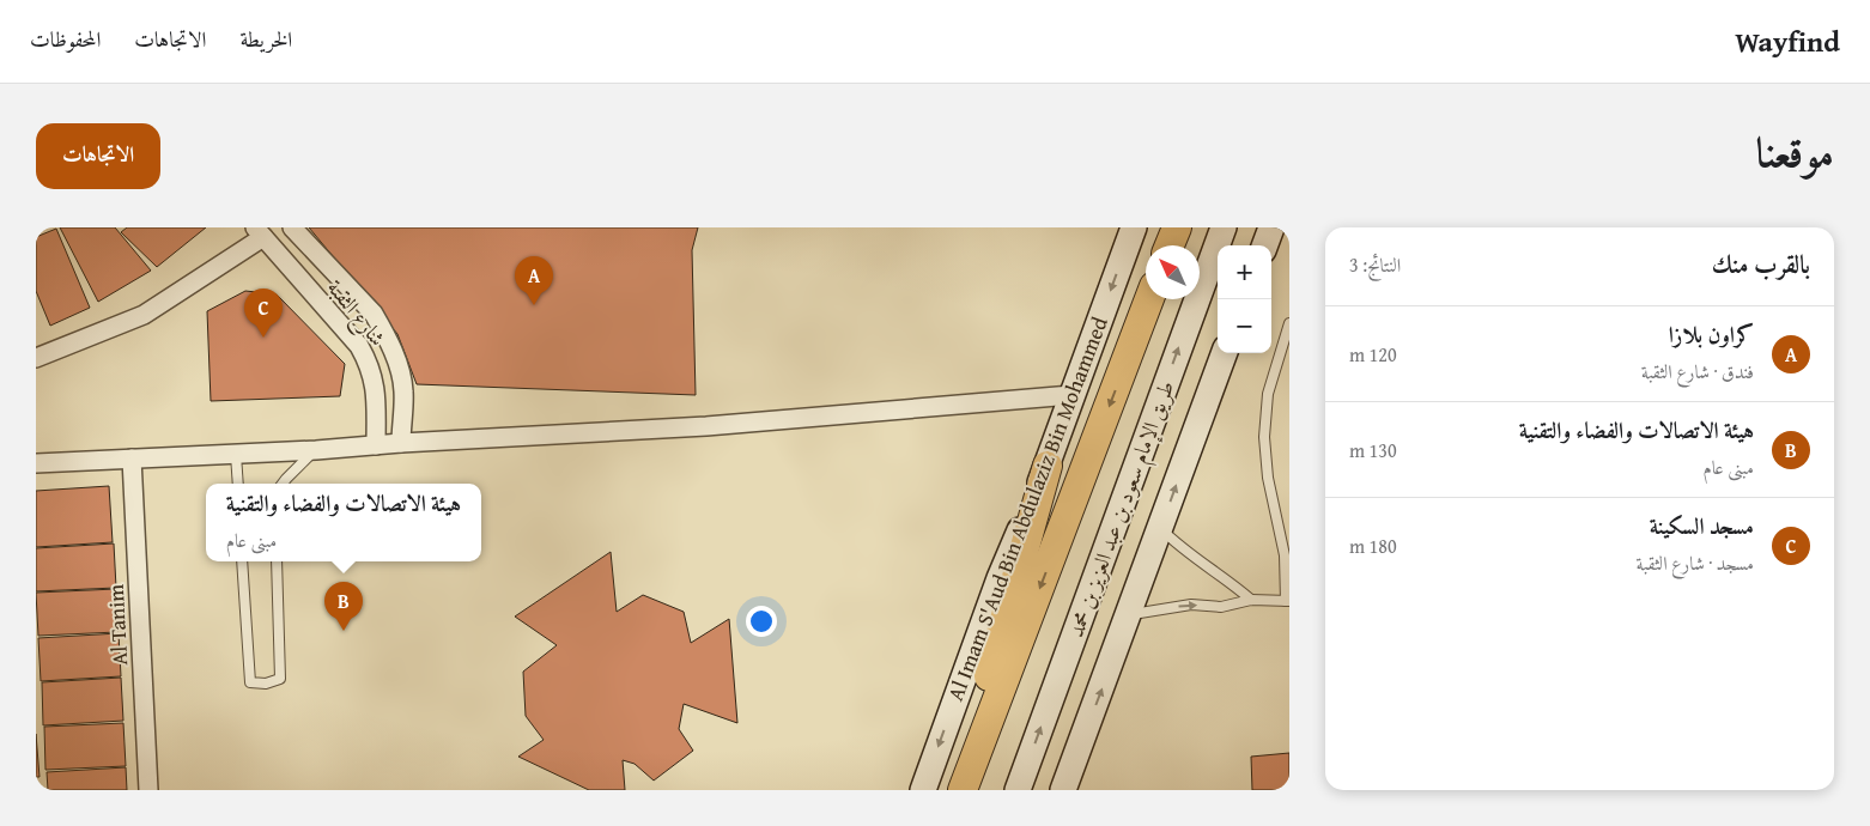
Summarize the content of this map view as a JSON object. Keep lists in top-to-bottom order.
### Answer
{
  "streets": {
    "main road": ["Al Imam S'Aud Bin Abdulaziz Bin Mohammed", "طريق الإمام سعود بن عبد العزيز بن محمد"],
    "street": ["شارع الثقبة", "Al Tanim"]
  },
  "north": "top left",
  "page": {
    "header": "Wayfind",
    "nav": ["الخريطة", "الاتجاهات", "المحفوظات"],
    "title": "موقعنا",
    "buttons": "الاتجاهات",
    "heading": ["بالقرب منك", "النتائج: 3"],
    "map_buttons": ["+", "−"],
    "pins": ["A", "C", "B"],
    "list": [
      {
        "mark": "A",
        "name": "كراون بلازا",
        "note": "فندق · شارع الثقبة",
        "value": "120 m"
      },
      {
        "mark": "B",
        "name": "هيئة الاتصالات والفضاء والتقنية",
        "note": "مبنى عام",
        "value": "130 m"
      },
      {
        "mark": "C",
        "name": "مسجد السكينة",
        "note": "مسجد · شارع الثقبة",
        "value": "180 m"
      }
    ],
    "popup": ["هيئة الاتصالات والفضاء والتقنية", "مبنى عام"]
  }
}
